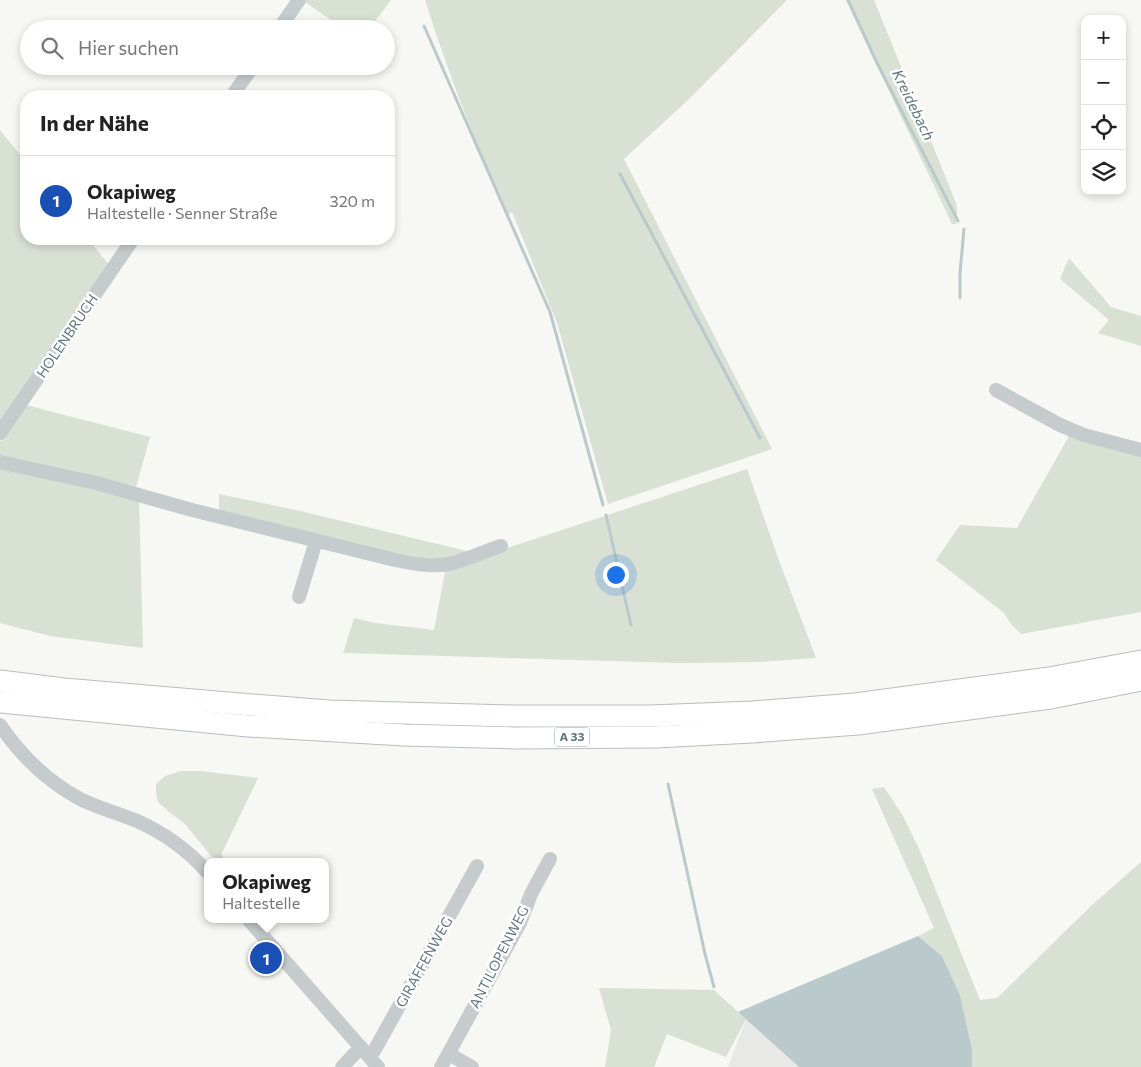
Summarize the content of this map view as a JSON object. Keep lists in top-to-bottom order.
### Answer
{
  "streets": {
    "highway": ["A 33"],
    "street": ["HOLENBRUCH", "ANTILOPENWEG", "GIRAFFENWEG"]
  },
  "water": ["Kreidebach"],
  "page": {
    "map_buttons": ["+", "−"],
    "search": "Hier suchen",
    "heading": "In der Nähe",
    "list": [
      {
        "mark": "1",
        "name": "Okapiweg",
        "note": "Haltestelle · Senner Straße",
        "value": "320 m"
      }
    ],
    "popup": ["Okapiweg", "Haltestelle"],
    "pins": "1"
  }
}
